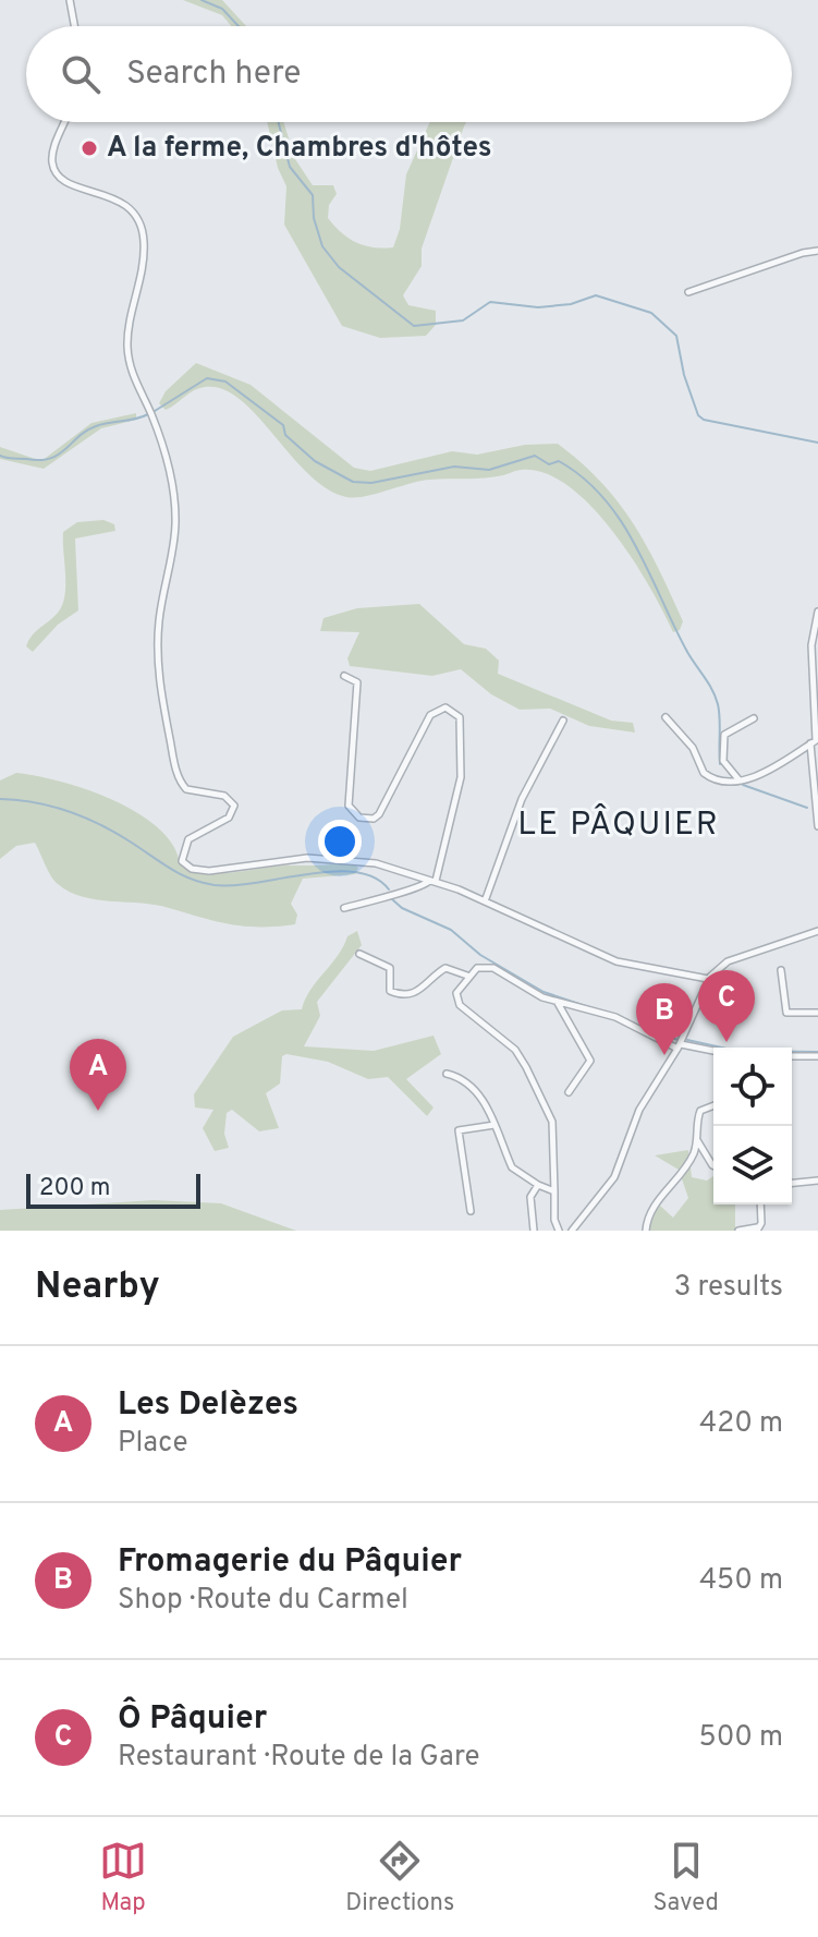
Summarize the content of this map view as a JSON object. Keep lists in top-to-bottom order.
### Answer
{
  "districts": ["LE PÂQUIER"],
  "places": ["A la ferme, Chambres d'hôtes"],
  "scale_bar": "200 m",
  "page": {
    "search": "Search here",
    "pins": ["C", "B", "A"],
    "scale": "200 m",
    "heading": ["Nearby", "3 results"],
    "list": [
      {
        "mark": "A",
        "name": "Les Delèzes",
        "note": "Place",
        "value": "420 m"
      },
      {
        "mark": "B",
        "name": "Fromagerie du Pâquier",
        "note": "Shop · Route du Carmel",
        "value": "450 m"
      },
      {
        "mark": "C",
        "name": "Ô Pâquier",
        "note": "Restaurant · Route de la Gare",
        "value": "500 m"
      }
    ],
    "nav": ["Map", "Directions", "Saved"]
  }
}
